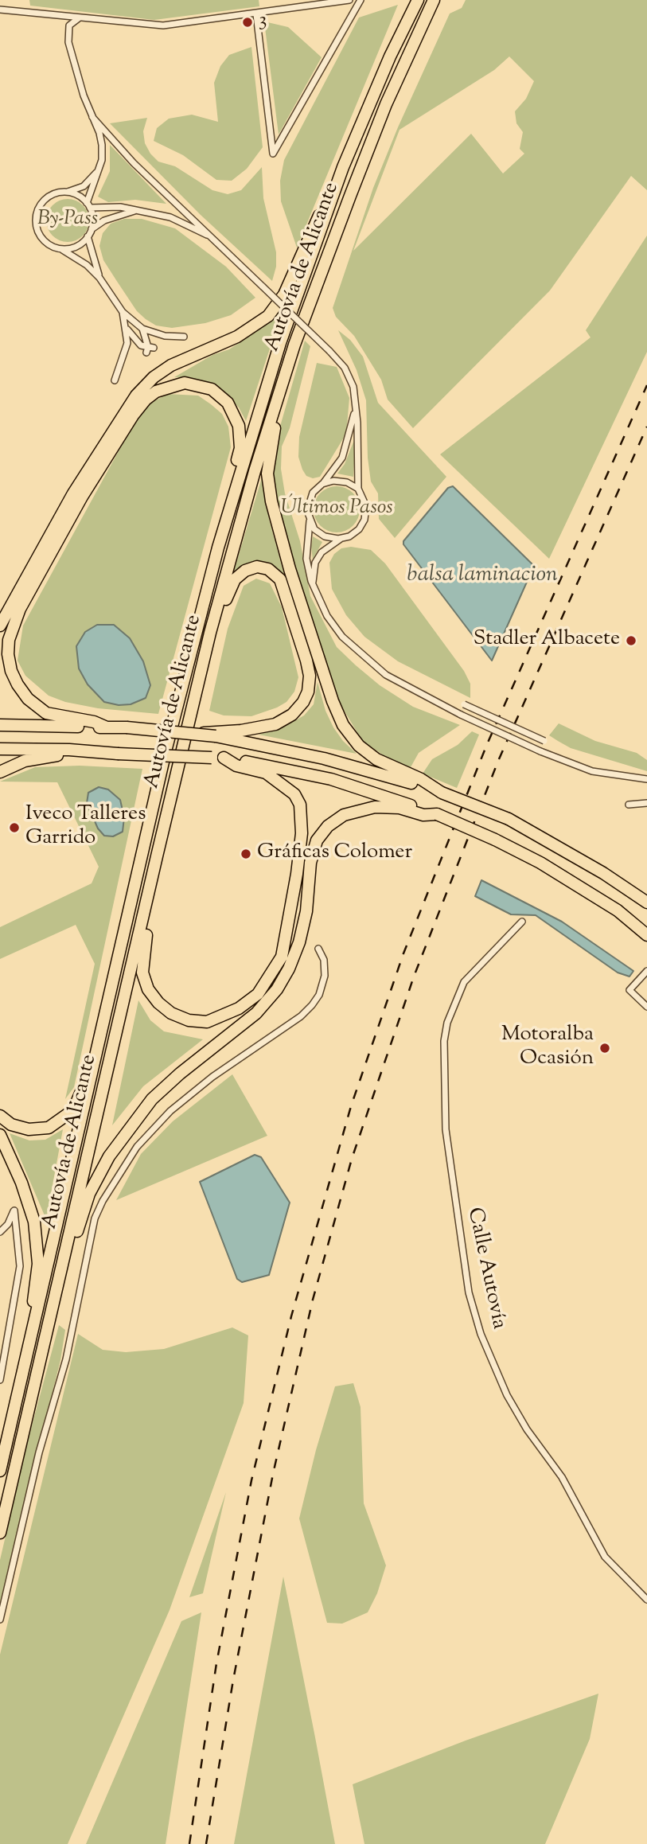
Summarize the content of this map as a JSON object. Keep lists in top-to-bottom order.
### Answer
{
  "streets": {
    "highway": ["Autovía de Alicante"],
    "street": ["Calle Autovía"]
  },
  "water": ["balsa laminacion"],
  "parks": ["By-Pass", "Últimos Pasos"],
  "places": [
    "3",
    "Stadler Albacete",
    "Iveco Talleres Garrido",
    "Gráficas Colomer",
    "Motoralba Ocasión"
  ]
}
